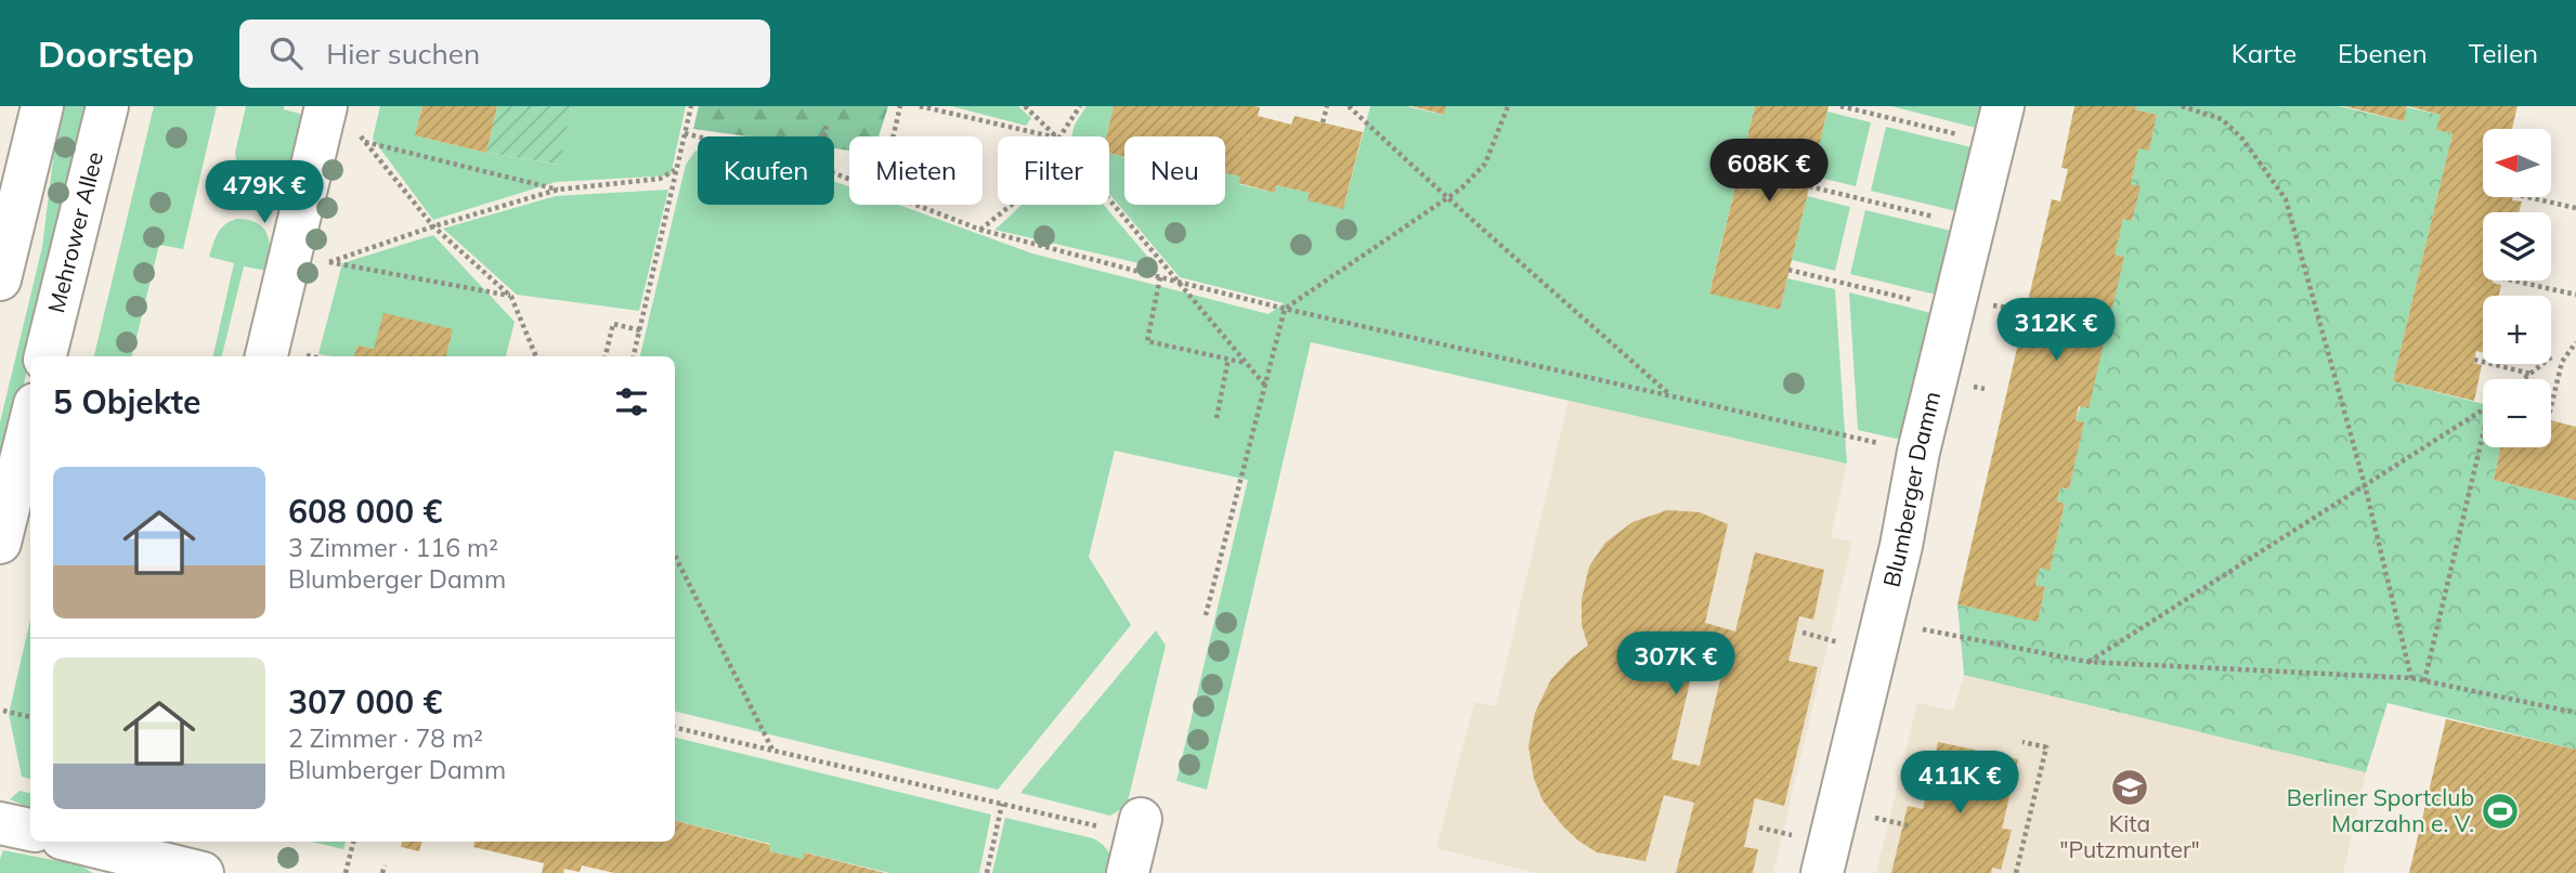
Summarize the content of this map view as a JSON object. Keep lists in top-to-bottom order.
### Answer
{
  "streets": {
    "street": ["Mehrower Allee", "Blumberger Damm"]
  },
  "places": {
    "school or university": ["Kita \"Putzmunter\""],
    "sports": ["Berliner Sportclub Marzahn e. V."]
  },
  "north": "left",
  "page": {
    "header": "Doorstep",
    "search": "Hier suchen",
    "nav": ["Karte", "Ebenen", "Teilen"],
    "map_buttons": ["+", "−"],
    "chip": [
      "Kaufen",
      "Mieten",
      "Filter",
      "Neu"
    ],
    "price": [
      "608K €",
      "479K €",
      "312K €",
      "307K €",
      "411K €"
    ],
    "heading": "5 Objekte",
    "list": [
      {
        "name": "608 000 €",
        "note": "3 Zimmer · 116 m² · Blumberger Damm"
      },
      {
        "name": "307 000 €",
        "note": "2 Zimmer · 78 m² · Blumberger Damm"
      }
    ]
  }
}
